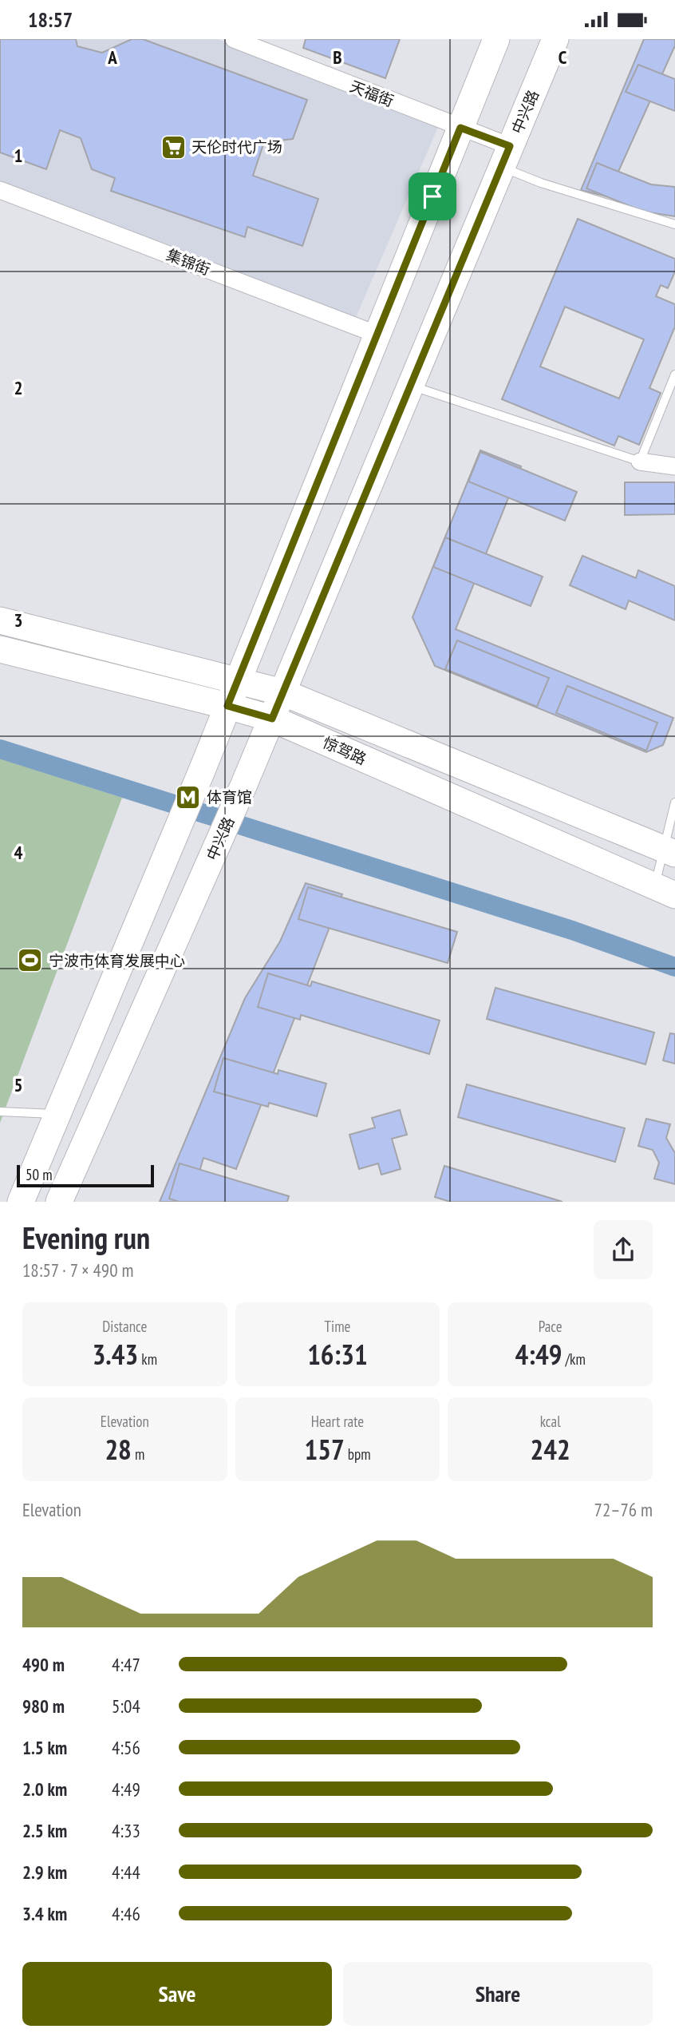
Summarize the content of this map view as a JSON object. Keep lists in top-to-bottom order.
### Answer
{
  "streets": {
    "main road": ["中兴路", "惊驾路"],
    "street": ["天福街", "集锦街"]
  },
  "crossings": [
    ["天福街", "中兴路"],
    ["中兴路", "惊驾路"]
  ],
  "places": {
    "supermarket": ["天伦时代广场"],
    "metro station": ["体育馆"],
    "sports": ["宁波市体育发展中心"]
  },
  "scale_bar": "50 m",
  "page": {
    "status": "18:57",
    "scale": "50 m",
    "heading": ["Evening run", "18:57 · 7 × 490 m"],
    "stats": [
      ["Distance", "3.43 km"],
      ["Time", "16:31"],
      ["Pace", "4:49 /km"],
      ["Elevation", "28 m"],
      ["Heart rate", "157 bpm"],
      ["kcal", "242"]
    ],
    "chart": ["Elevation", "72–76 m"],
    "list": [
      {
        "name": "490 m",
        "note": "4:47"
      },
      {
        "name": "980 m",
        "note": "5:04"
      },
      {
        "name": "1.5 km",
        "note": "4:56"
      },
      {
        "name": "2.0 km",
        "note": "4:49"
      },
      {
        "name": "2.5 km",
        "note": "4:33"
      },
      {
        "name": "2.9 km",
        "note": "4:44"
      },
      {
        "name": "3.4 km",
        "note": "4:46"
      }
    ],
    "buttons": ["Save", "Share"]
  },
  "grid": {
    "columns": ["A", "B", "C"],
    "rows": [
      "1",
      "2",
      "3",
      "4",
      "5"
    ]
  }
}
